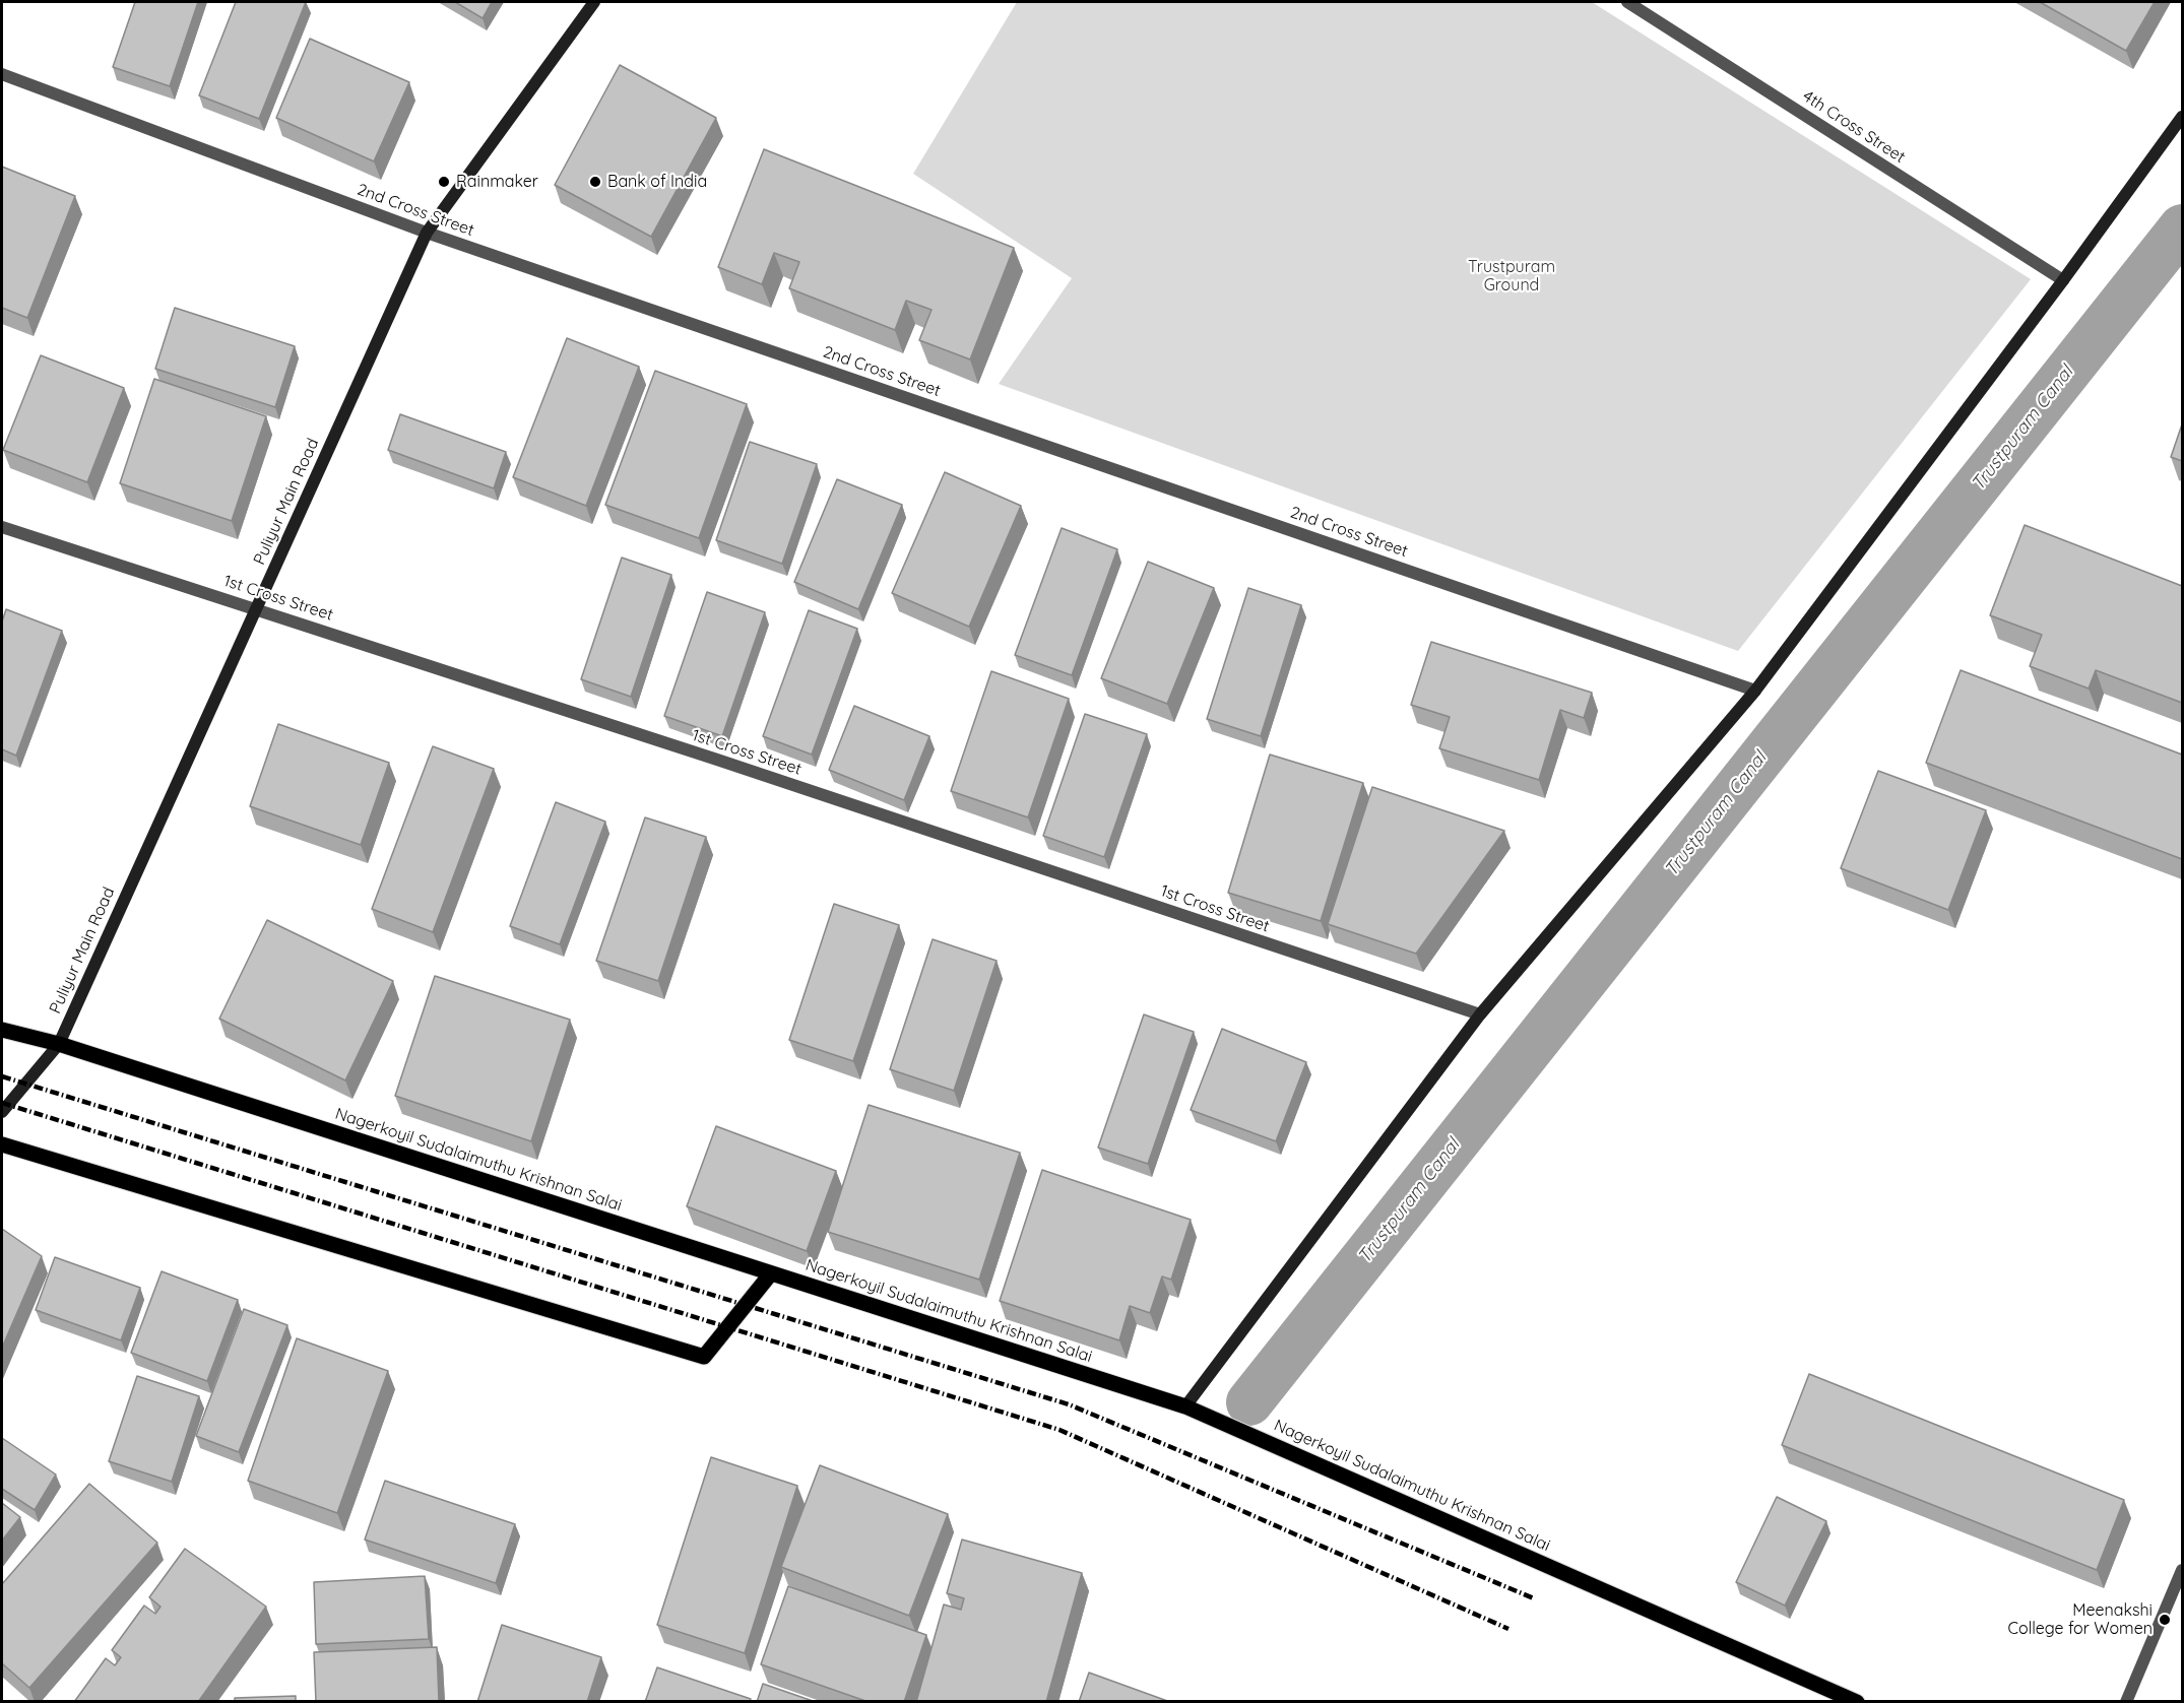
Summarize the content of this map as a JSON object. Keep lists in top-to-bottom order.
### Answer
{
  "streets": {
    "main road": ["Nagerkoyil Sudalaimuthu Krishnan Salai"],
    "street": [
      "4th Cross Street",
      "2nd Cross Street",
      "Puliyur Main Road",
      "1st Cross Street"
    ]
  },
  "crossings": [
    ["2nd Cross Street", "Puliyur Main Road"],
    ["Puliyur Main Road", "1st Cross Street"],
    ["Puliyur Main Road", "Nagerkoyil Sudalaimuthu Krishnan Salai"]
  ],
  "water": ["Trustpuram Canal"],
  "parks": ["Trustpuram Ground"],
  "places": ["Rainmaker", "Bank of India", "Meenakshi College for Women"]
}
